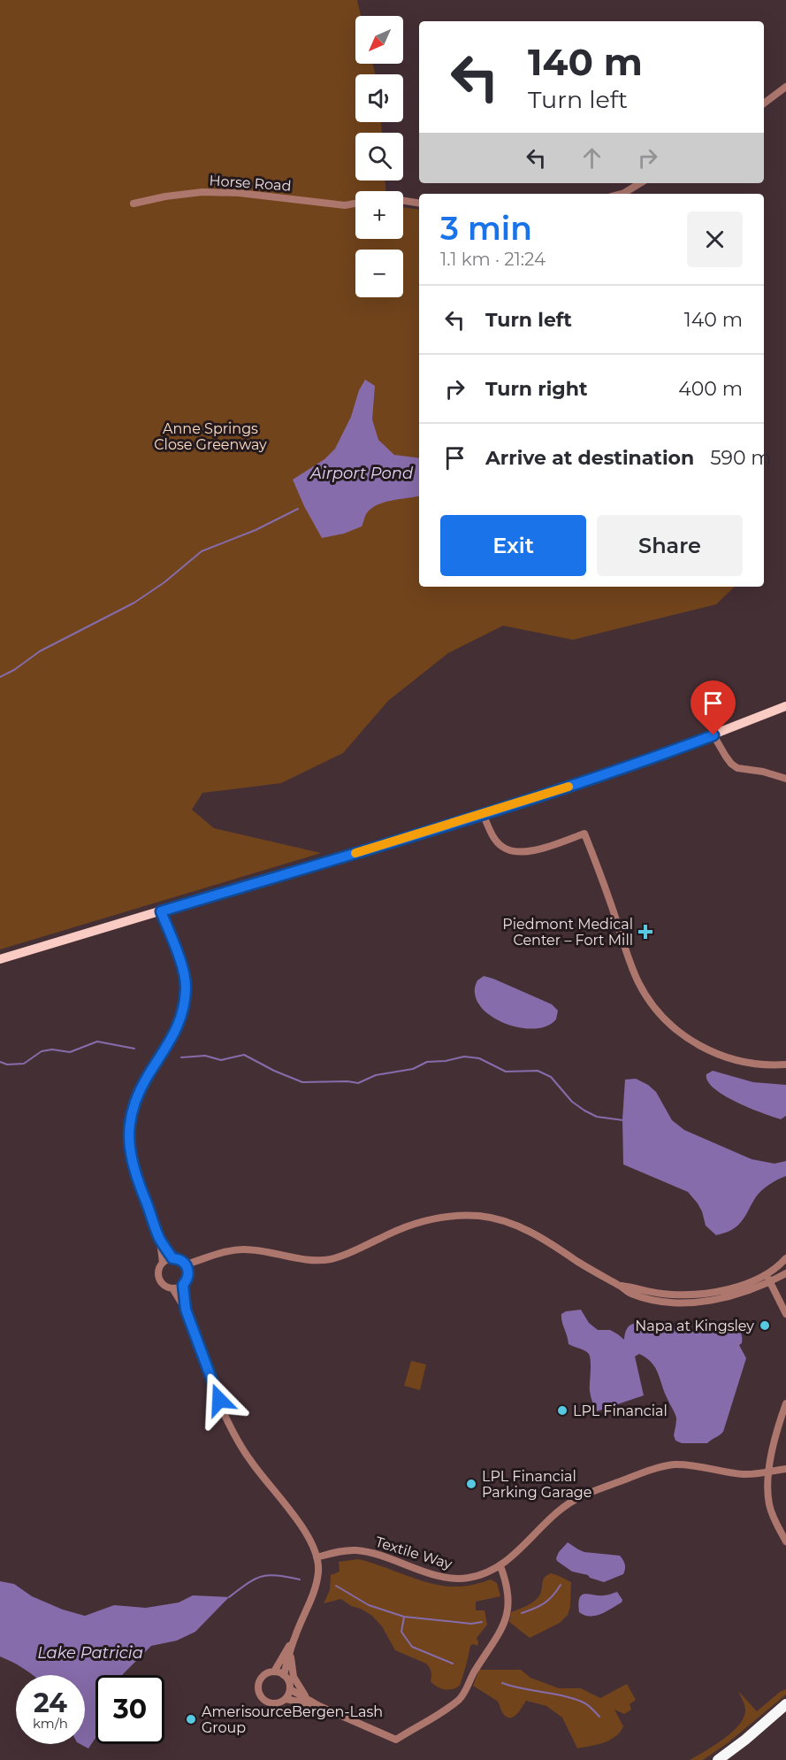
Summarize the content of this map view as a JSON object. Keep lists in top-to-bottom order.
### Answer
{
  "streets": {
    "street": ["Horse Road", "Textile Way"]
  },
  "water": ["Airport Pond", "Lake Patricia"],
  "parks": ["Anne Springs Close Greenway"],
  "places": {
    "health": ["Piedmont Medical Center – Fort Mill"],
    "other": [
      "Napa at Kingsley",
      "LPL Financial",
      "LPL Financial Parking Garage",
      "AmerisourceBergen-Lash Group"
    ]
  },
  "north": "bottom left",
  "page": {
    "map_buttons": ["+", "−"],
    "turn": ["140 m", "Turn left"],
    "heading": ["3 min", "1.1 km · 21:24"],
    "list": [
      {
        "name": "Turn left",
        "value": "140 m"
      },
      {
        "name": "Turn right",
        "value": "400 m"
      },
      {
        "name": "Arrive at destination",
        "value": "590 m"
      }
    ],
    "buttons": ["Exit", "Share"],
    "speed": "24 km/h",
    "limit": "30"
  }
}
